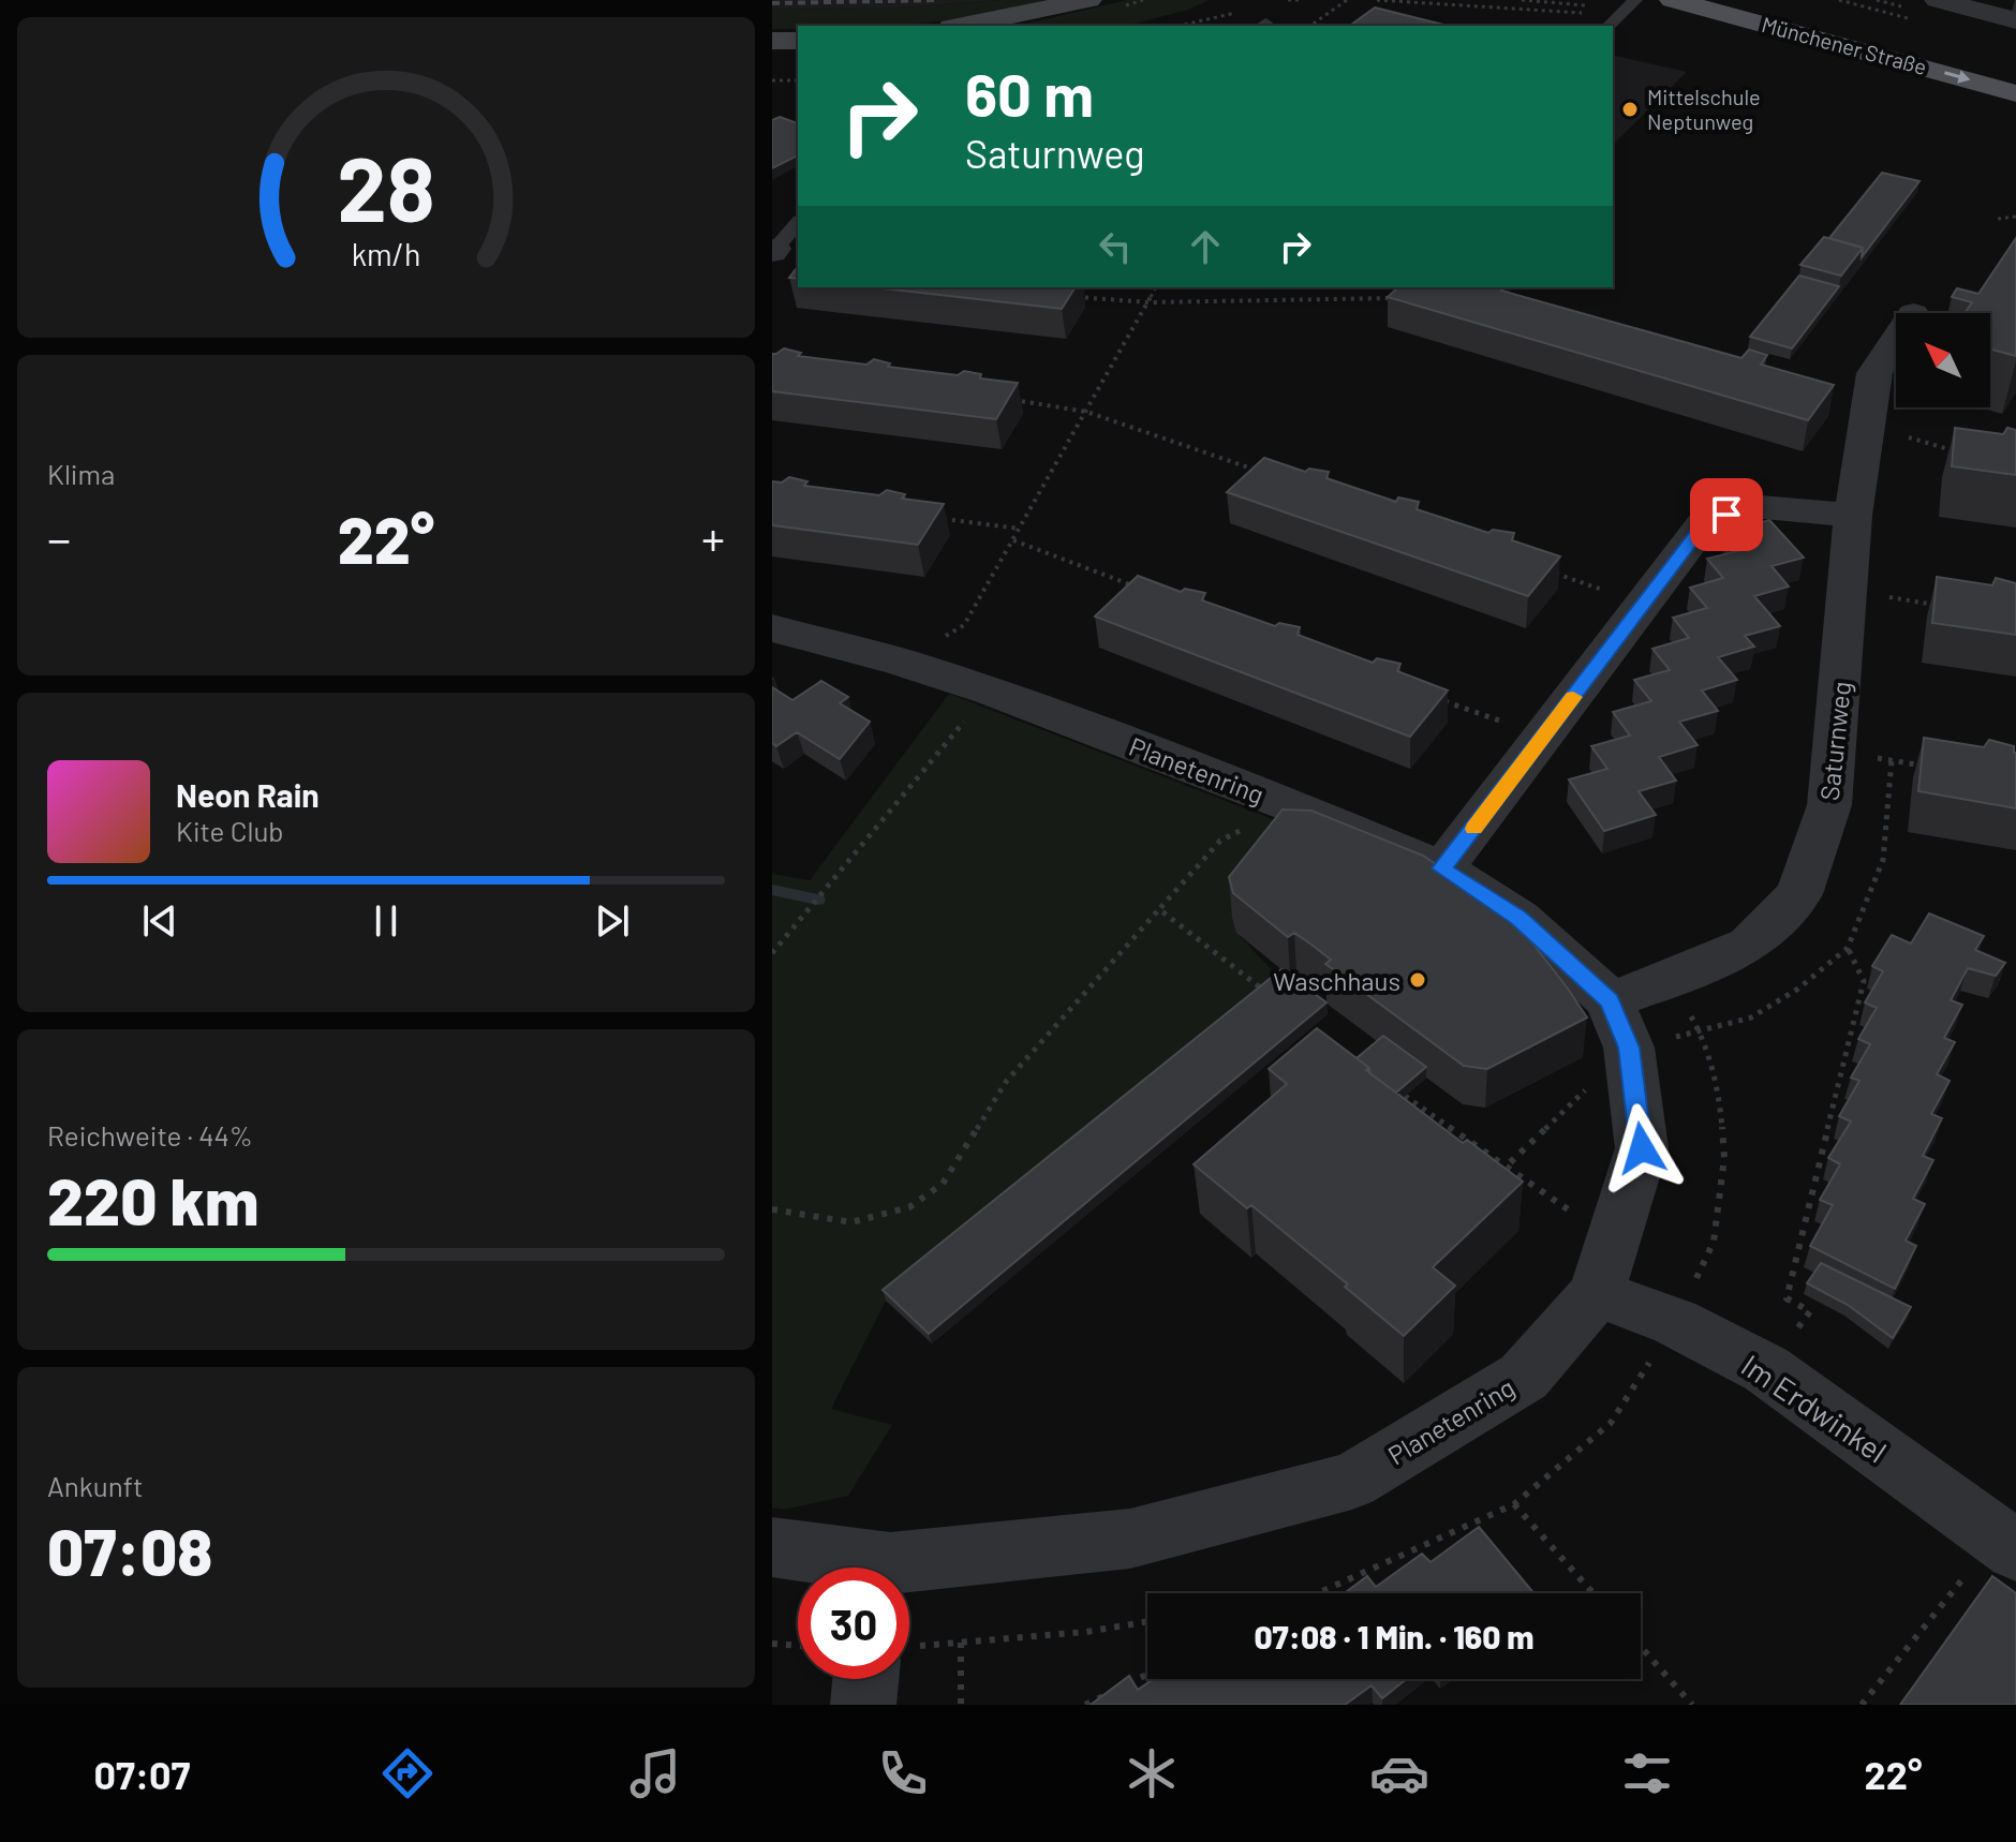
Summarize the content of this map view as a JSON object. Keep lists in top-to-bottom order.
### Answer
{
  "streets": {
    "main road": ["Münchener Straße"],
    "street": ["Saturnweg", "Planetenring", "Im Erdwinkel"]
  },
  "crossings": [
    ["Saturnweg", "Planetenring"],
    ["Planetenring", "Im Erdwinkel"]
  ],
  "one_way": ["Münchener Straße"],
  "places": ["Mittelschule Neptunweg", "Waschhaus"],
  "north": "top left",
  "page": {
    "turn": ["60 m", "Saturnweg"],
    "tile": [
      "Klima",
      ["Reichweite · 44%", "220 km"],
      ["Ankunft", "07:08"]
    ],
    "heat": ["−", "22°", "+"],
    "song": ["Neon Rain", "Kite Club"],
    "limit": "30",
    "trip": "07:08 · 1 Min. · 160 m",
    "tabs": ["07:07", "22°"],
    "gauge": ["28", "km/h"]
  }
}
